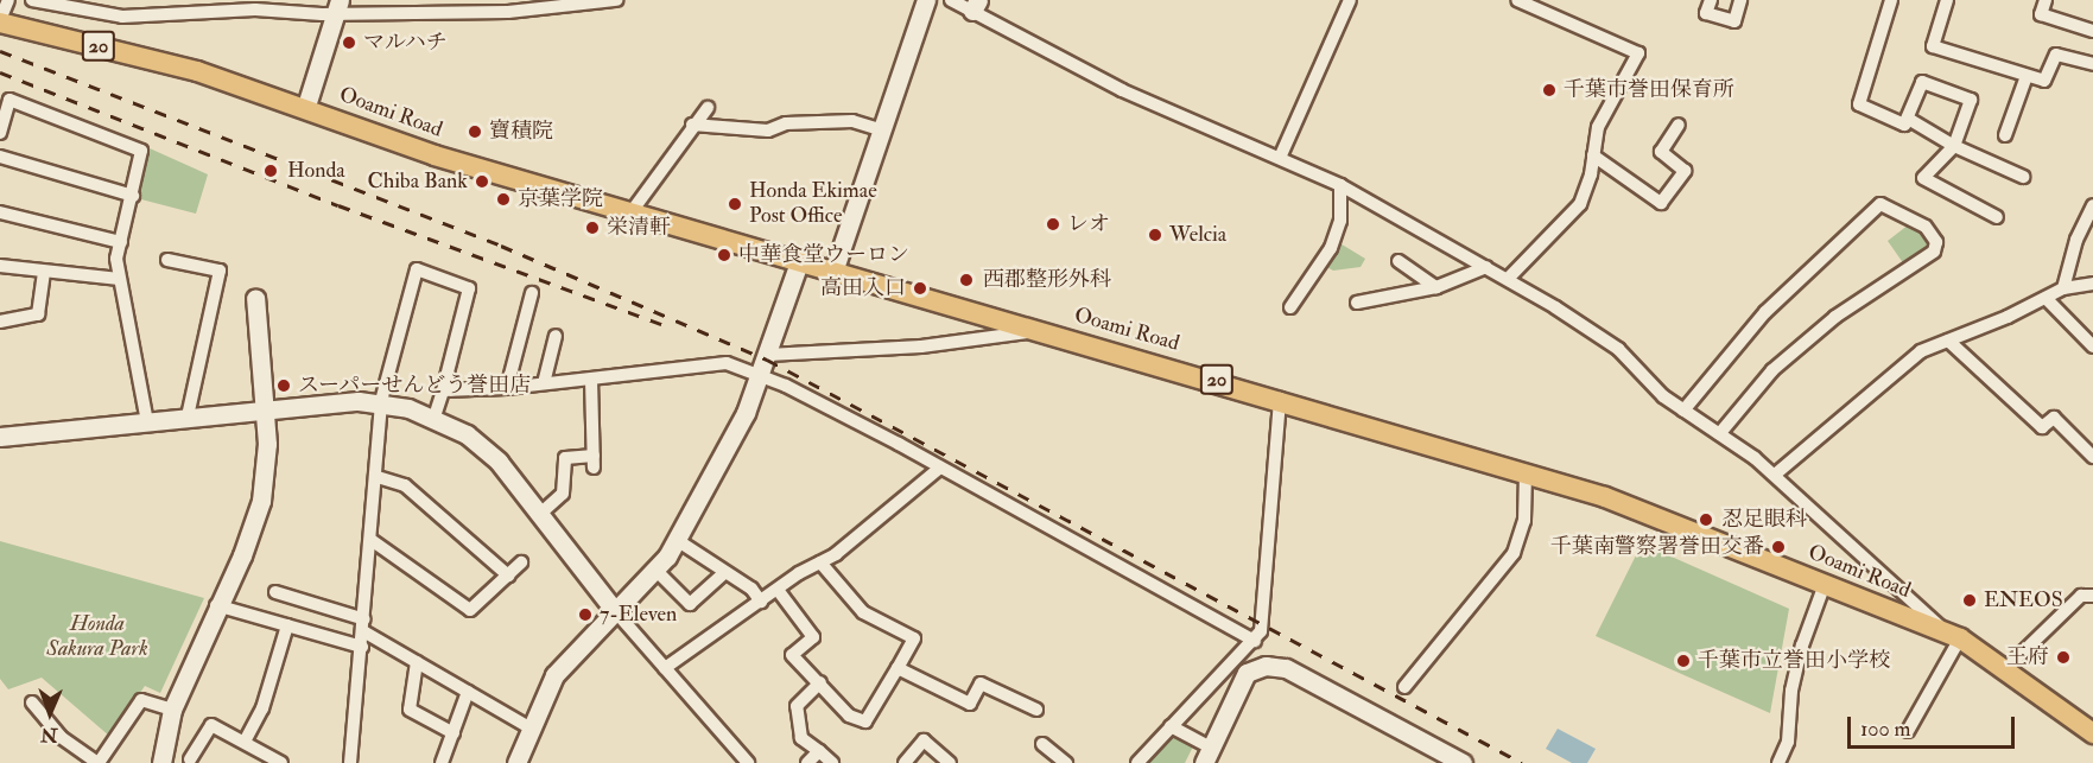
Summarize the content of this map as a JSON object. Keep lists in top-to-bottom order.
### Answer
{
  "streets": {
    "main road": ["20", "Ooami Road"]
  },
  "crossings": [
    ["20", "Ooami Road"]
  ],
  "parks": ["Honda Sakura Park"],
  "places": [
    "マルハチ",
    "千葉市誉田保育所",
    "寶積院",
    "Honda",
    "Chiba Bank",
    "京葉学院",
    "Honda Ekimae Post Office",
    "レオ",
    "栄清軒",
    "Welcia",
    "中華食堂ウーロン",
    "西郡整形外科",
    "高田入口",
    "スーパーせんどう誉田店",
    "忍足眼科",
    "千葉南警察署誉田交番",
    "ENEOS",
    "7-Eleven",
    "王府",
    "千葉市立誉田小学校"
  ],
  "scale_bar": "100 m",
  "north": "bottom"
}
